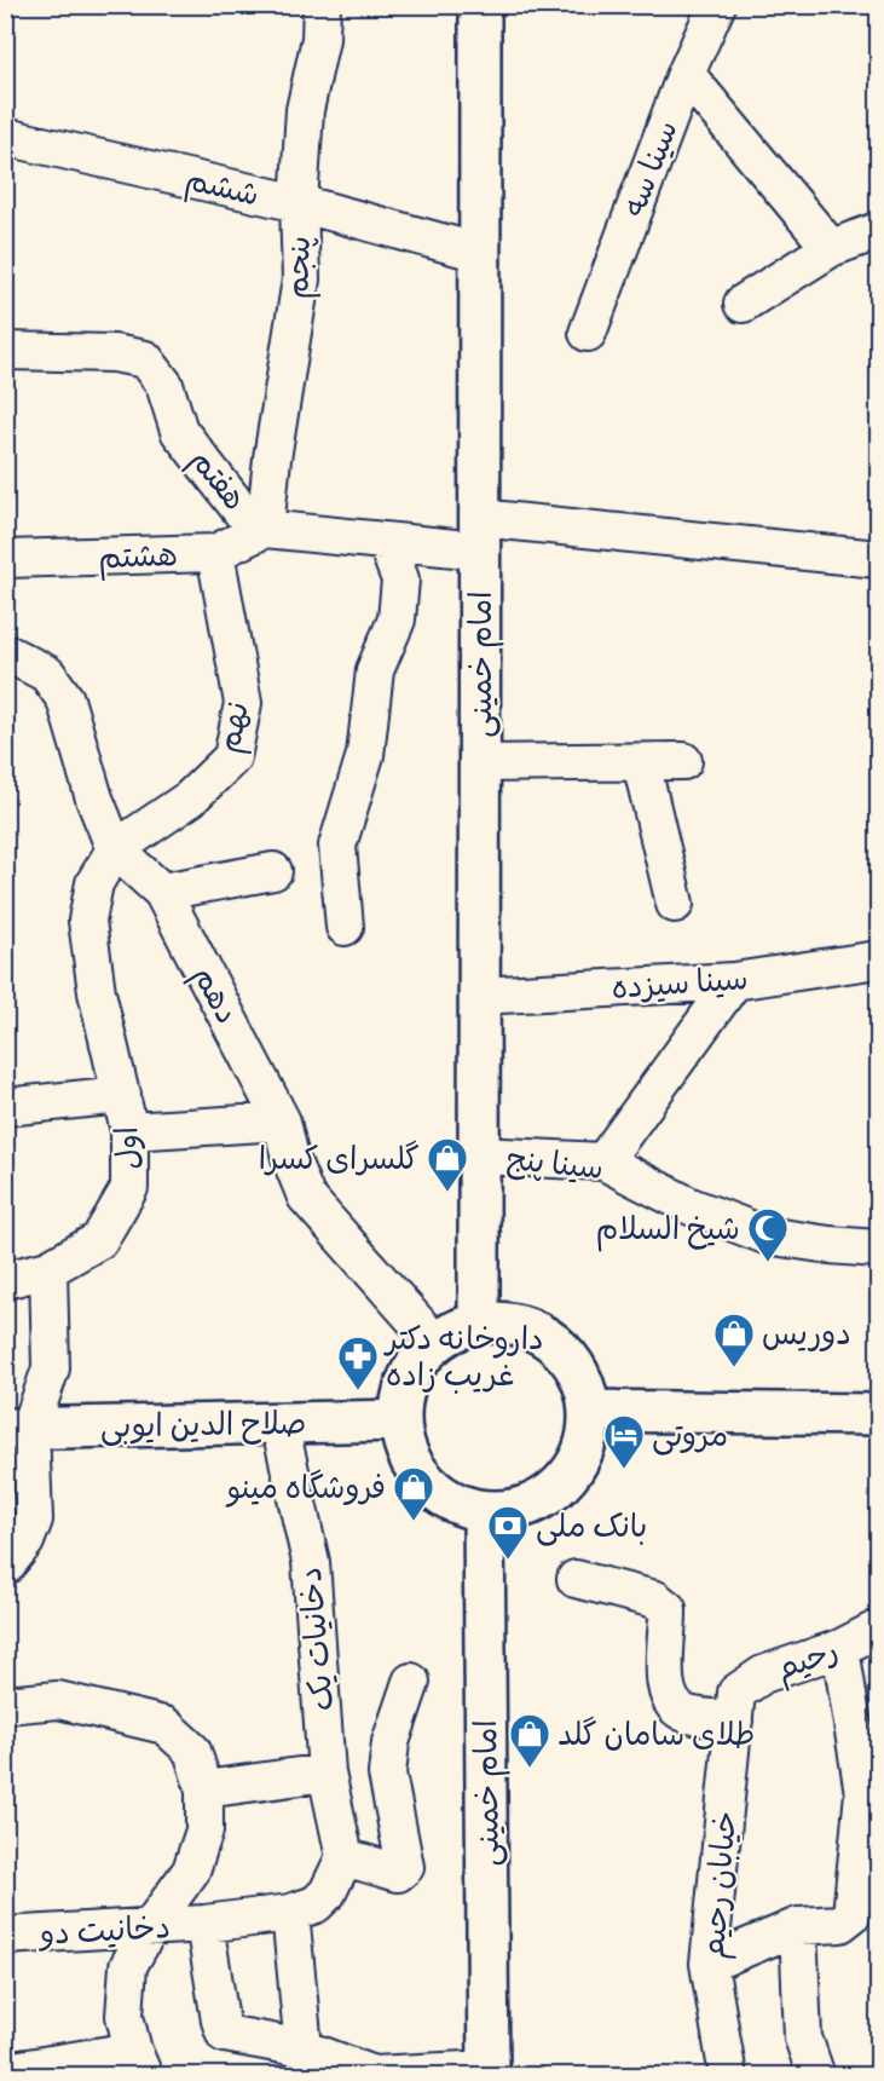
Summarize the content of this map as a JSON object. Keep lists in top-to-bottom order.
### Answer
{
  "streets": {
    "main road": ["امام خمینی", "صلاح الدین ایوبی"],
    "street": [
      "سینا سه",
      "ششم",
      "پنجم",
      "هفتم",
      "هشتم",
      "نهم",
      "سینا سیزده",
      "دهم",
      "اول",
      "سینا پنج",
      "دخانیات یک",
      "رحیم",
      "خیابان رحیم",
      "دخانیت دو"
    ]
  },
  "crossings": [
    ["ششم", "پنجم"],
    ["ششم", "امام خمینی"],
    ["پنجم", "هفتم"],
    ["پنجم", "هشتم"],
    ["هفتم", "هشتم"],
    ["هفتم", "امام خمینی"],
    ["هشتم", "نهم"],
    ["امام خمینی", "سینا سیزده"],
    ["امام خمینی", "دهم"],
    ["امام خمینی", "سینا پنج"],
    ["امام خمینی", "صلاح الدین ایوبی"],
    ["نهم", "دهم"],
    ["نهم", "اول"],
    ["دهم", "اول"],
    ["دهم", "صلاح الدین ایوبی"],
    ["صلاح الدین ایوبی", "دخانیات یک"],
    ["دخانیات یک", "دخانیت دو"],
    ["رحیم", "خیابان رحیم"]
  ],
  "places": {
    "shop": [
      "گلسرای کسرا",
      "دوریس",
      "فروشگاه مینو",
      "طلای سامان گلد"
    ],
    "mosque": ["شیخ السلام"],
    "pharmacy": ["داروخانه دکتر غریب زاده"],
    "hotel": ["مروتی"],
    "bank": ["بانک ملی"]
  }
}
